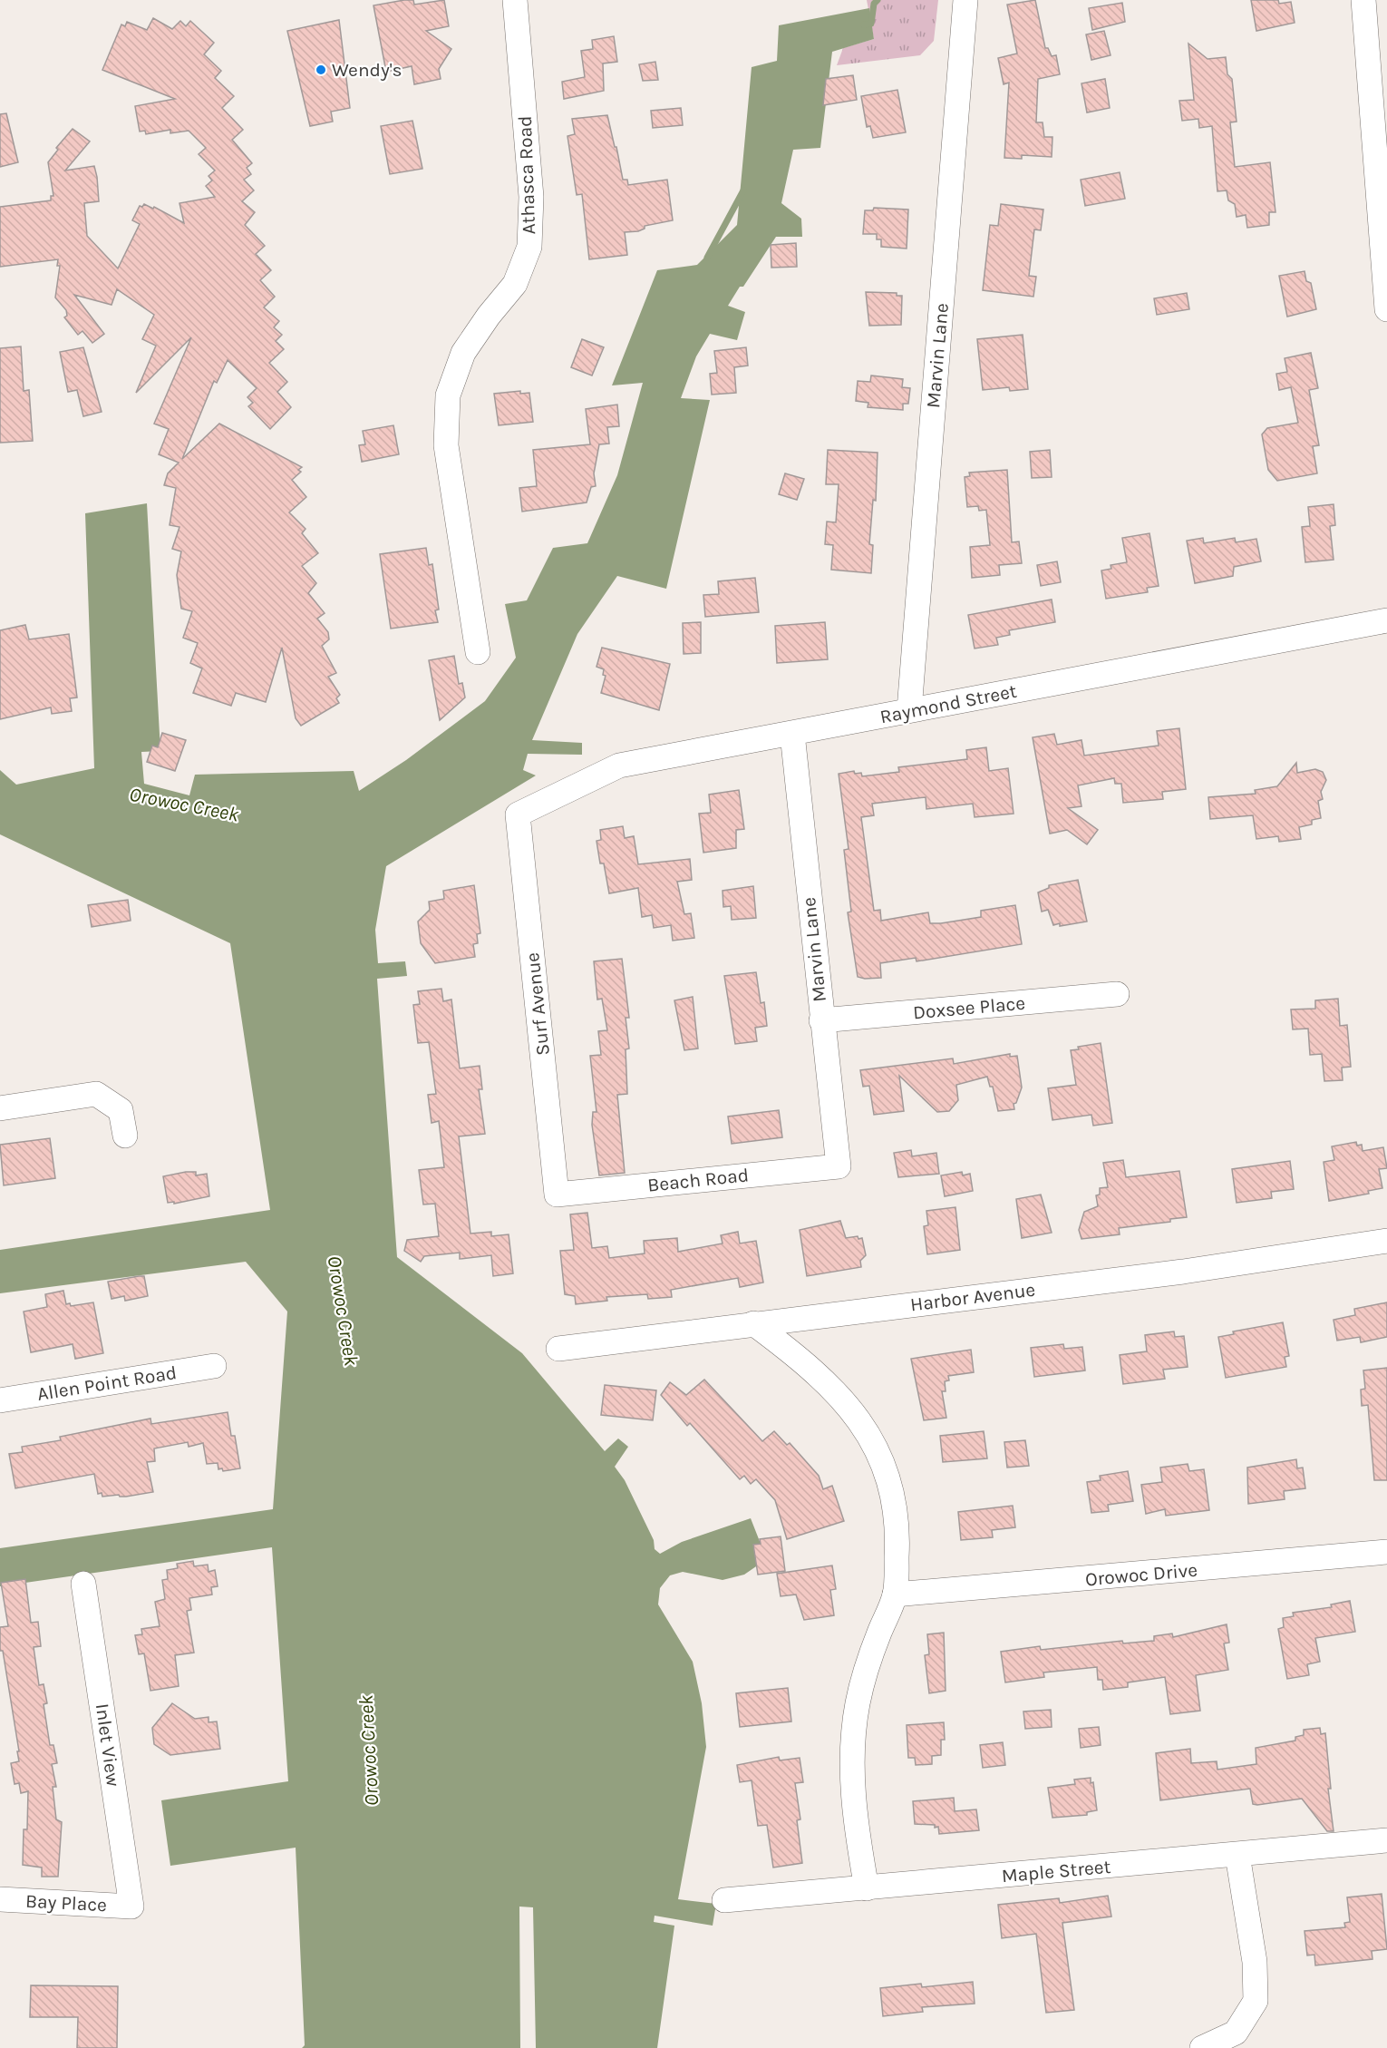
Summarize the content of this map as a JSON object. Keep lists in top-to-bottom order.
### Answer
{
  "streets": {
    "street": [
      "Athasca Road",
      "Marvin Lane",
      "Raymond Street",
      "Surf Avenue",
      "Doxsee Place",
      "Beach Road",
      "Harbor Avenue",
      "Allen Point Road",
      "Orowoc Drive",
      "Inlet View",
      "Maple Street",
      "Bay Place"
    ]
  },
  "crossings": [
    ["Marvin Lane", "Raymond Street"],
    ["Marvin Lane", "Doxsee Place"],
    ["Marvin Lane", "Beach Road"],
    ["Raymond Street", "Surf Avenue"],
    ["Surf Avenue", "Beach Road"],
    ["Inlet View", "Bay Place"]
  ],
  "water": ["Orowoc Creek"],
  "places": ["Wendy's"]
}
